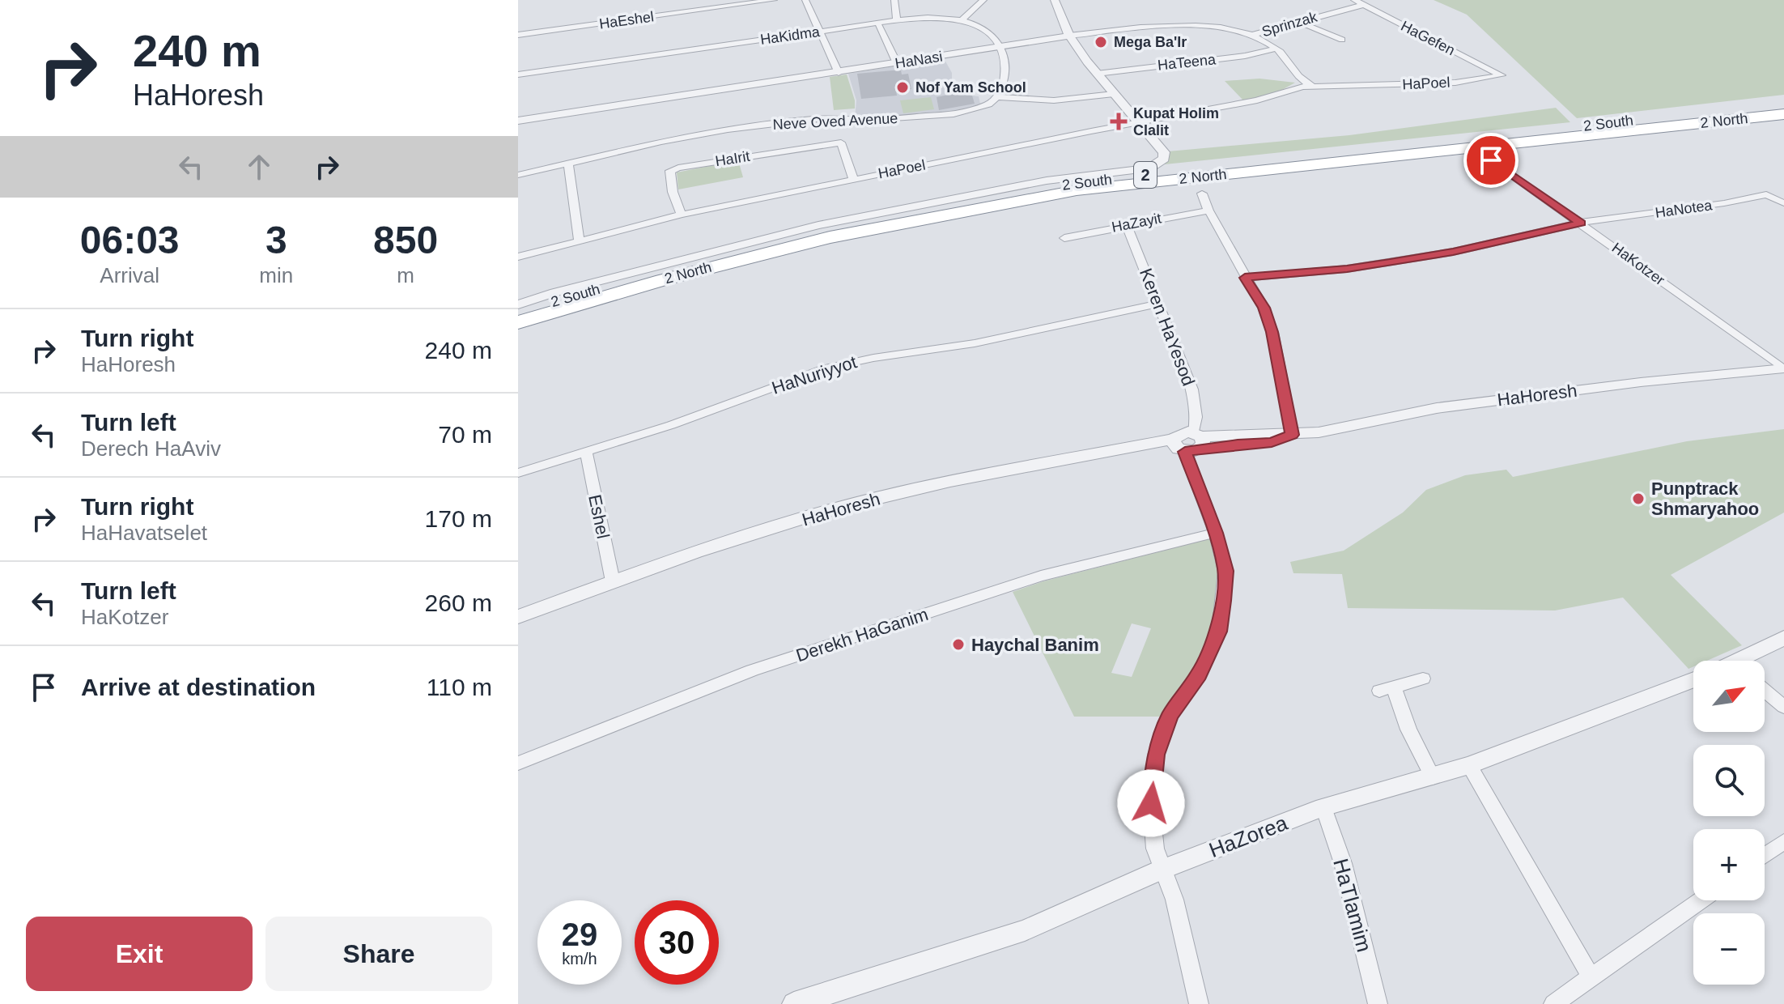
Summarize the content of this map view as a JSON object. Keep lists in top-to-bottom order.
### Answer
{
  "streets": {
    "highway": ["2 North", "2 South", "2"],
    "street": [
      "HaEshel",
      "Sprinzak",
      "HaKidma",
      "HaGefen",
      "HaNasi",
      "HaTeena",
      "HaPoel",
      "Neve Oved Avenue",
      "HaIrit",
      "HaNotea",
      "HaZayit",
      "HaKotzer",
      "Keren HaYesod",
      "HaNuriyyot",
      "HaHoresh",
      "Eshel",
      "Derekh HaGanim",
      "HaZorea",
      "HaTlamim"
    ]
  },
  "crossings": [
    ["Sprinzak", "HaGefen"],
    ["Sprinzak", "HaNasi"],
    ["HaKidma", "HaNasi"],
    ["HaGefen", "HaPoel"],
    ["HaNasi", "HaTeena"],
    ["HaNasi", "HaPoel"],
    ["HaPoel", "HaIrit"],
    ["HaNotea", "HaKotzer"],
    ["HaZayit", "Keren HaYesod"],
    ["HaKotzer", "HaHoresh"],
    ["Keren HaYesod", "HaNuriyyot"],
    ["Keren HaYesod", "HaHoresh"],
    ["HaNuriyyot", "Eshel"],
    ["HaHoresh", "Eshel"],
    ["HaZorea", "HaTlamim"]
  ],
  "places": {
    "other": [
      "Mega Ba'Ir",
      "Nof Yam School",
      "Punptrack Shmaryahoo",
      "Haychal Banim"
    ],
    "health": ["Kupat Holim Clalit"]
  },
  "north": "top right",
  "page": {
    "turn": ["240 m", "HaHoresh"],
    "eta": [
      "06:03",
      "Arrival",
      "3",
      "min",
      "850",
      "m"
    ],
    "list": [
      {
        "name": "Turn right",
        "note": "HaHoresh",
        "value": "240 m"
      },
      {
        "name": "Turn left",
        "note": "Derech HaAviv",
        "value": "70 m"
      },
      {
        "name": "Turn right",
        "note": "HaHavatselet",
        "value": "170 m"
      },
      {
        "name": "Turn left",
        "note": "HaKotzer",
        "value": "260 m"
      },
      {
        "name": "Arrive at destination",
        "value": "110 m"
      }
    ],
    "map_buttons": ["+", "−"],
    "speed": "29 km/h",
    "limit": "30",
    "buttons": ["Exit", "Share"]
  }
}
